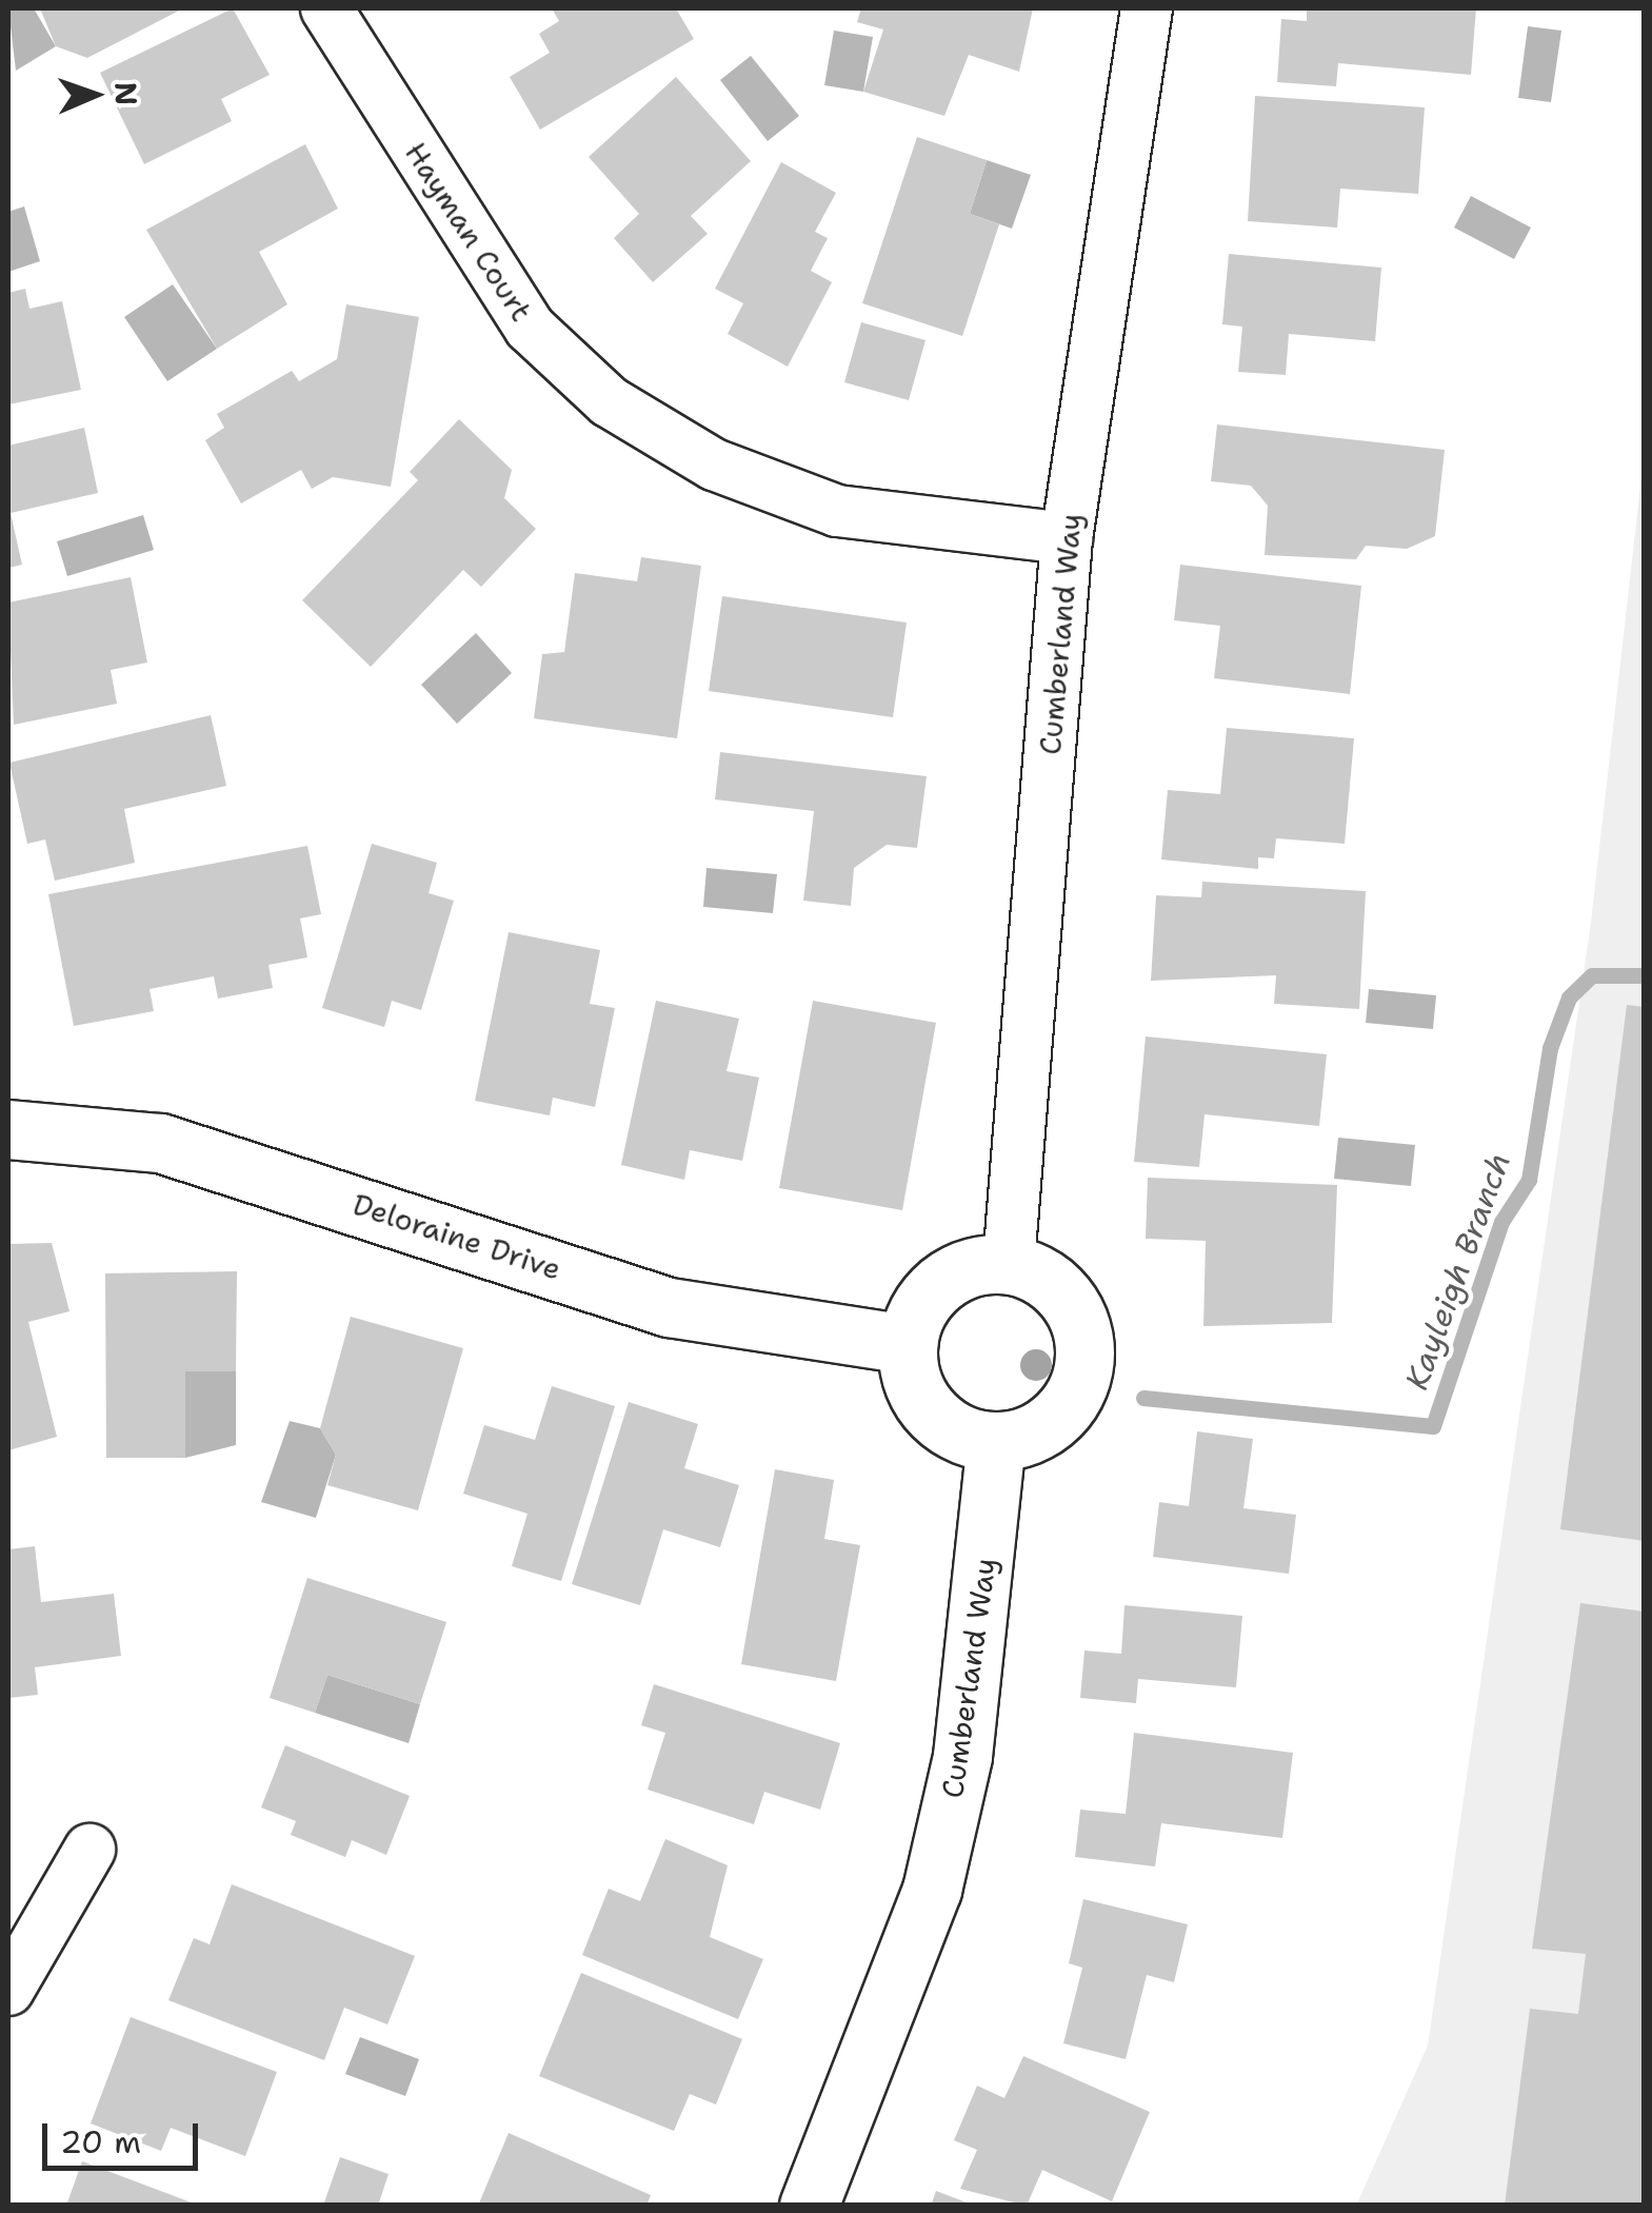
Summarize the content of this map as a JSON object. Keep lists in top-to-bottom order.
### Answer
{
  "streets": {
    "street": ["Hayman Court", "Cumberland Way", "Deloraine Drive"]
  },
  "crossings": [
    ["Hayman Court", "Cumberland Way"],
    ["Cumberland Way", "Deloraine Drive"]
  ],
  "water": ["Kayleigh Branch"],
  "scale_bar": "20 m",
  "north": "right"
}
